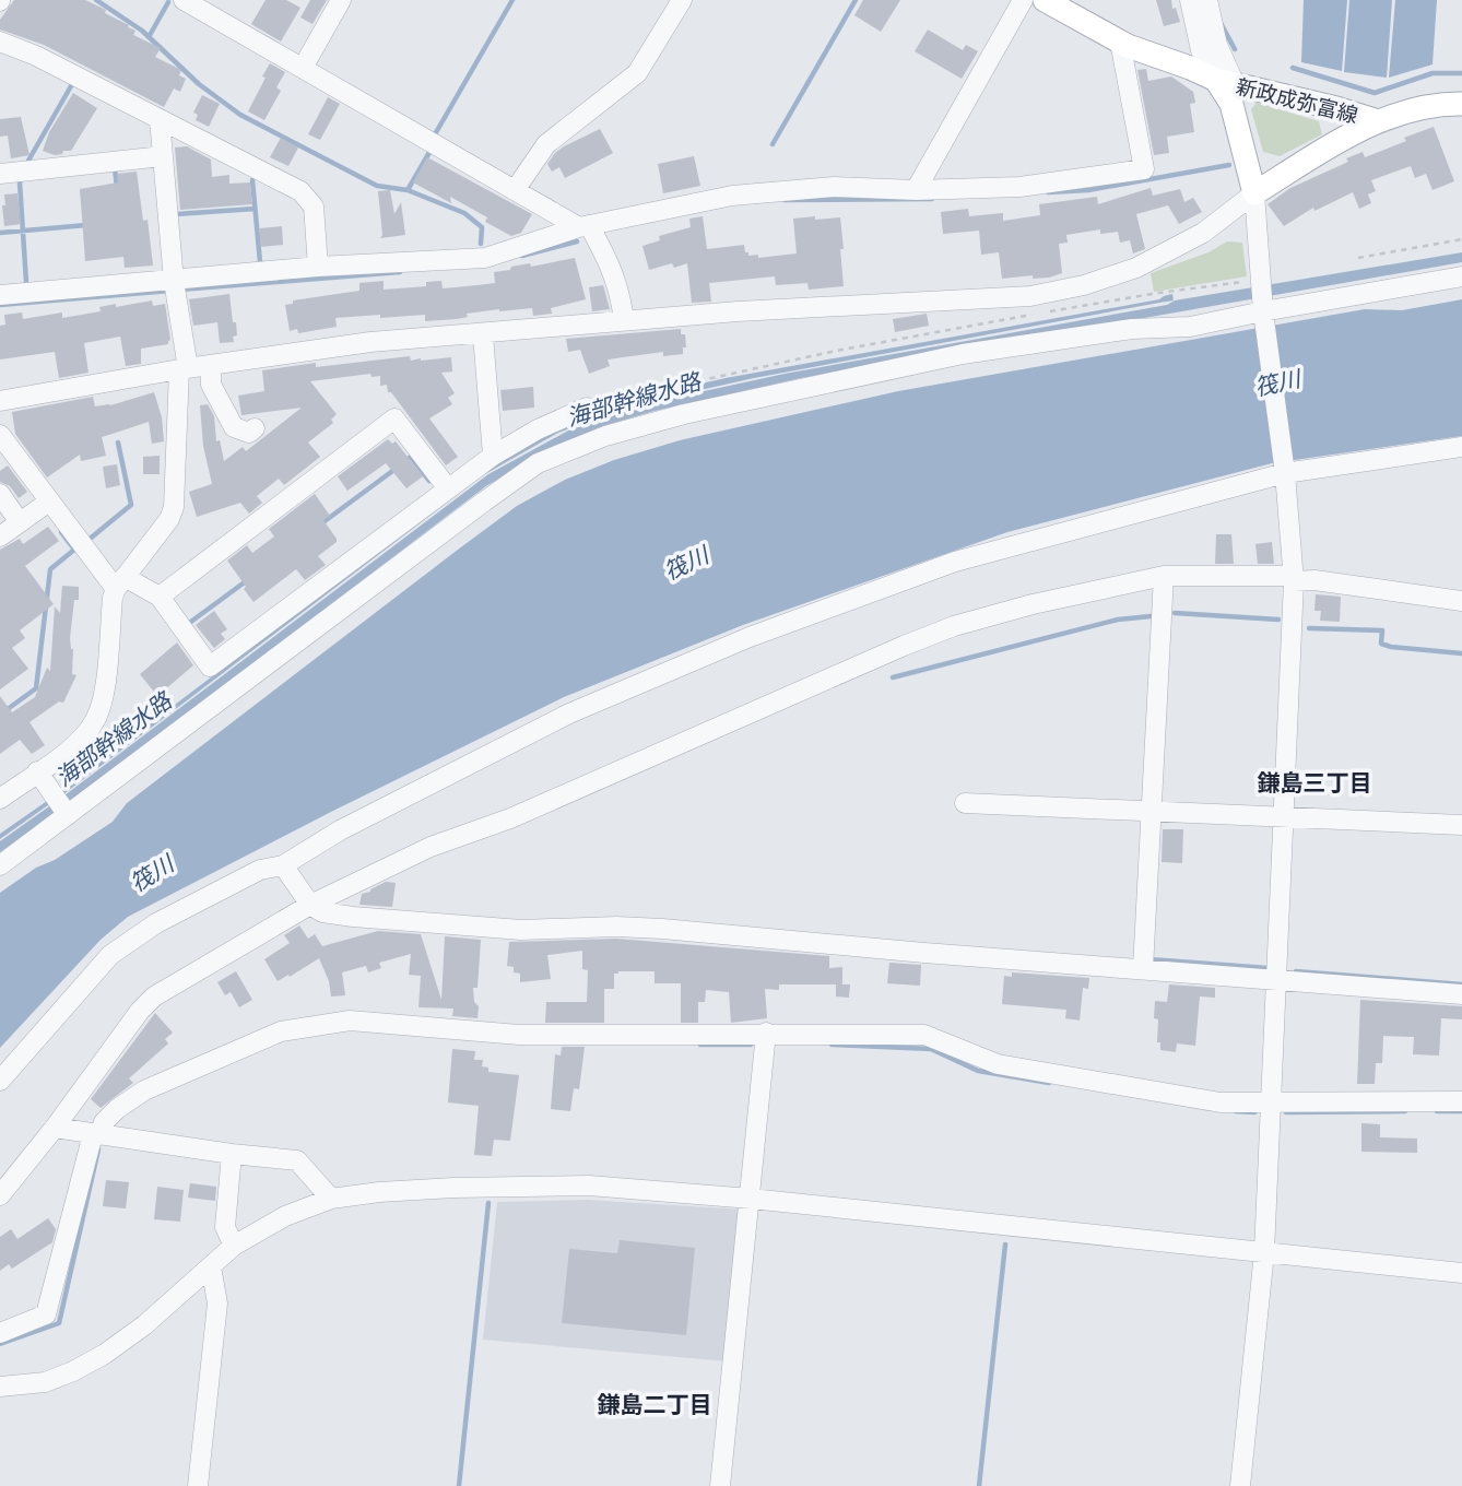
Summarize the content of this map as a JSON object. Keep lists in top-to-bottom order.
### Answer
{
  "streets": {
    "main road": ["新政成弥富線"]
  },
  "districts": ["鎌島三丁目", "鎌島二丁目"],
  "water": ["筏川", "海部幹線水路"]
}
